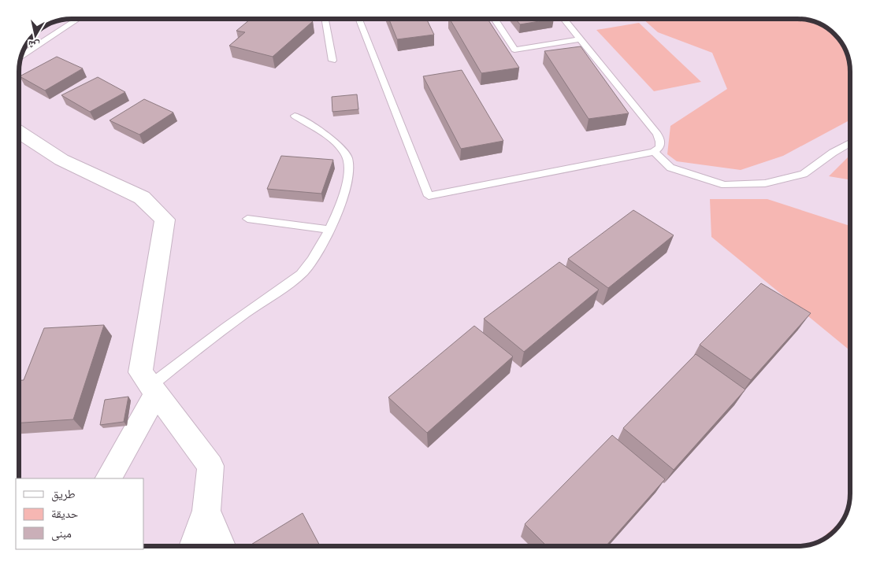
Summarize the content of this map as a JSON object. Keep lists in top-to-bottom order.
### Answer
{
  "legend": ["طريق", "حديقة", "مبنى"],
  "north": "bottom"
}
